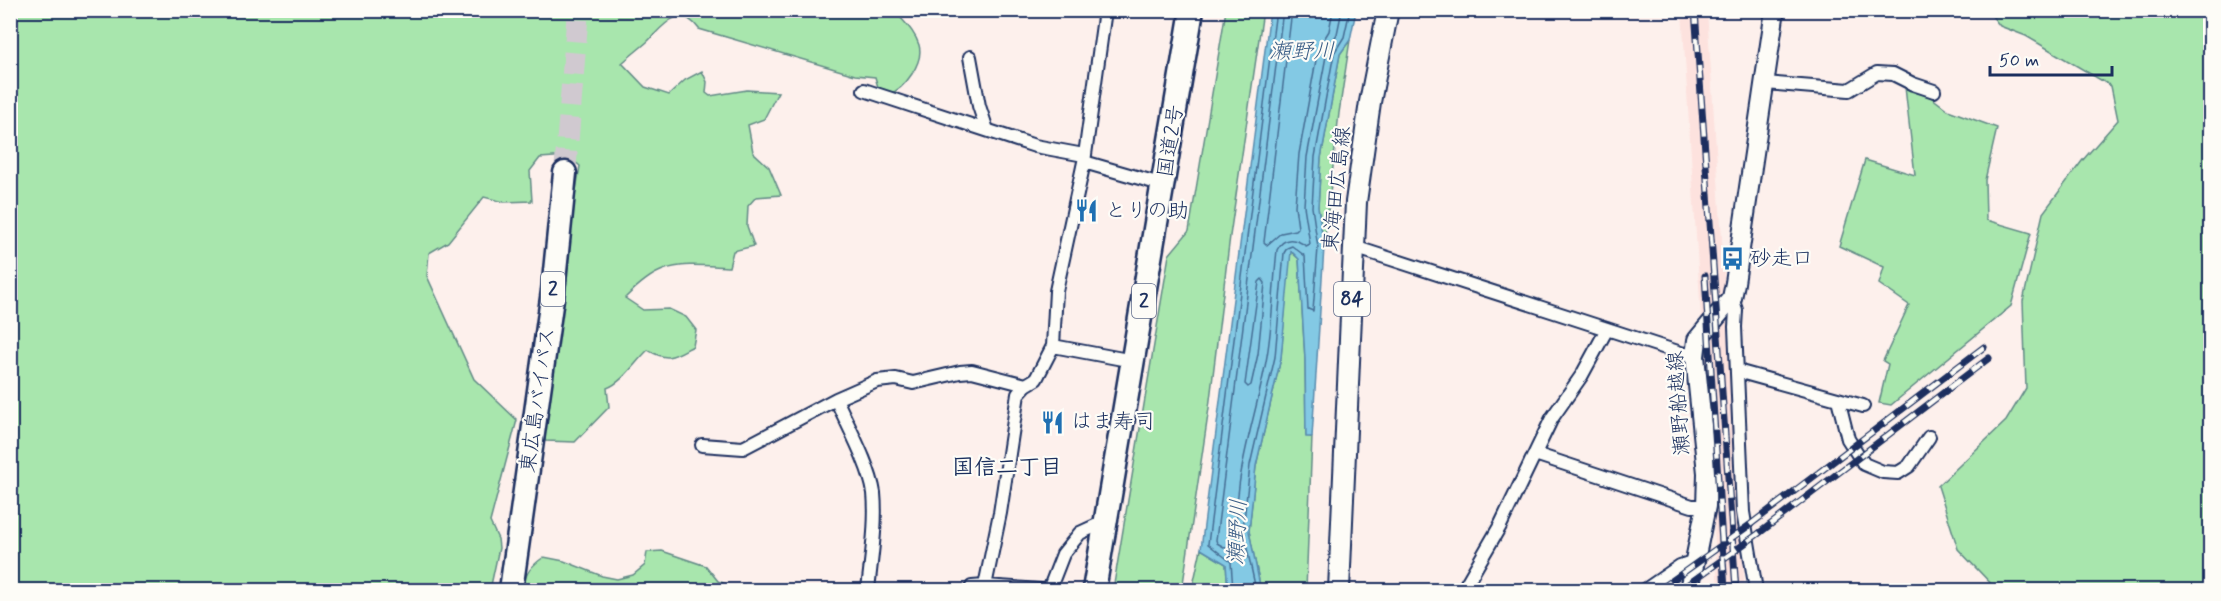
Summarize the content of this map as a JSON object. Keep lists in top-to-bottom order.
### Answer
{
  "streets": {
    "highway": ["国道2号", "2", "東広島バイパス"],
    "main road": ["東海田広島線", "84", "瀬野船越線"]
  },
  "districts": ["国信二丁目"],
  "water": ["瀬野川"],
  "places": {
    "restaurant": ["とりの助", "はま寿司"],
    "bus stop": ["砂走口"]
  },
  "scale_bar": "50 m"
}
